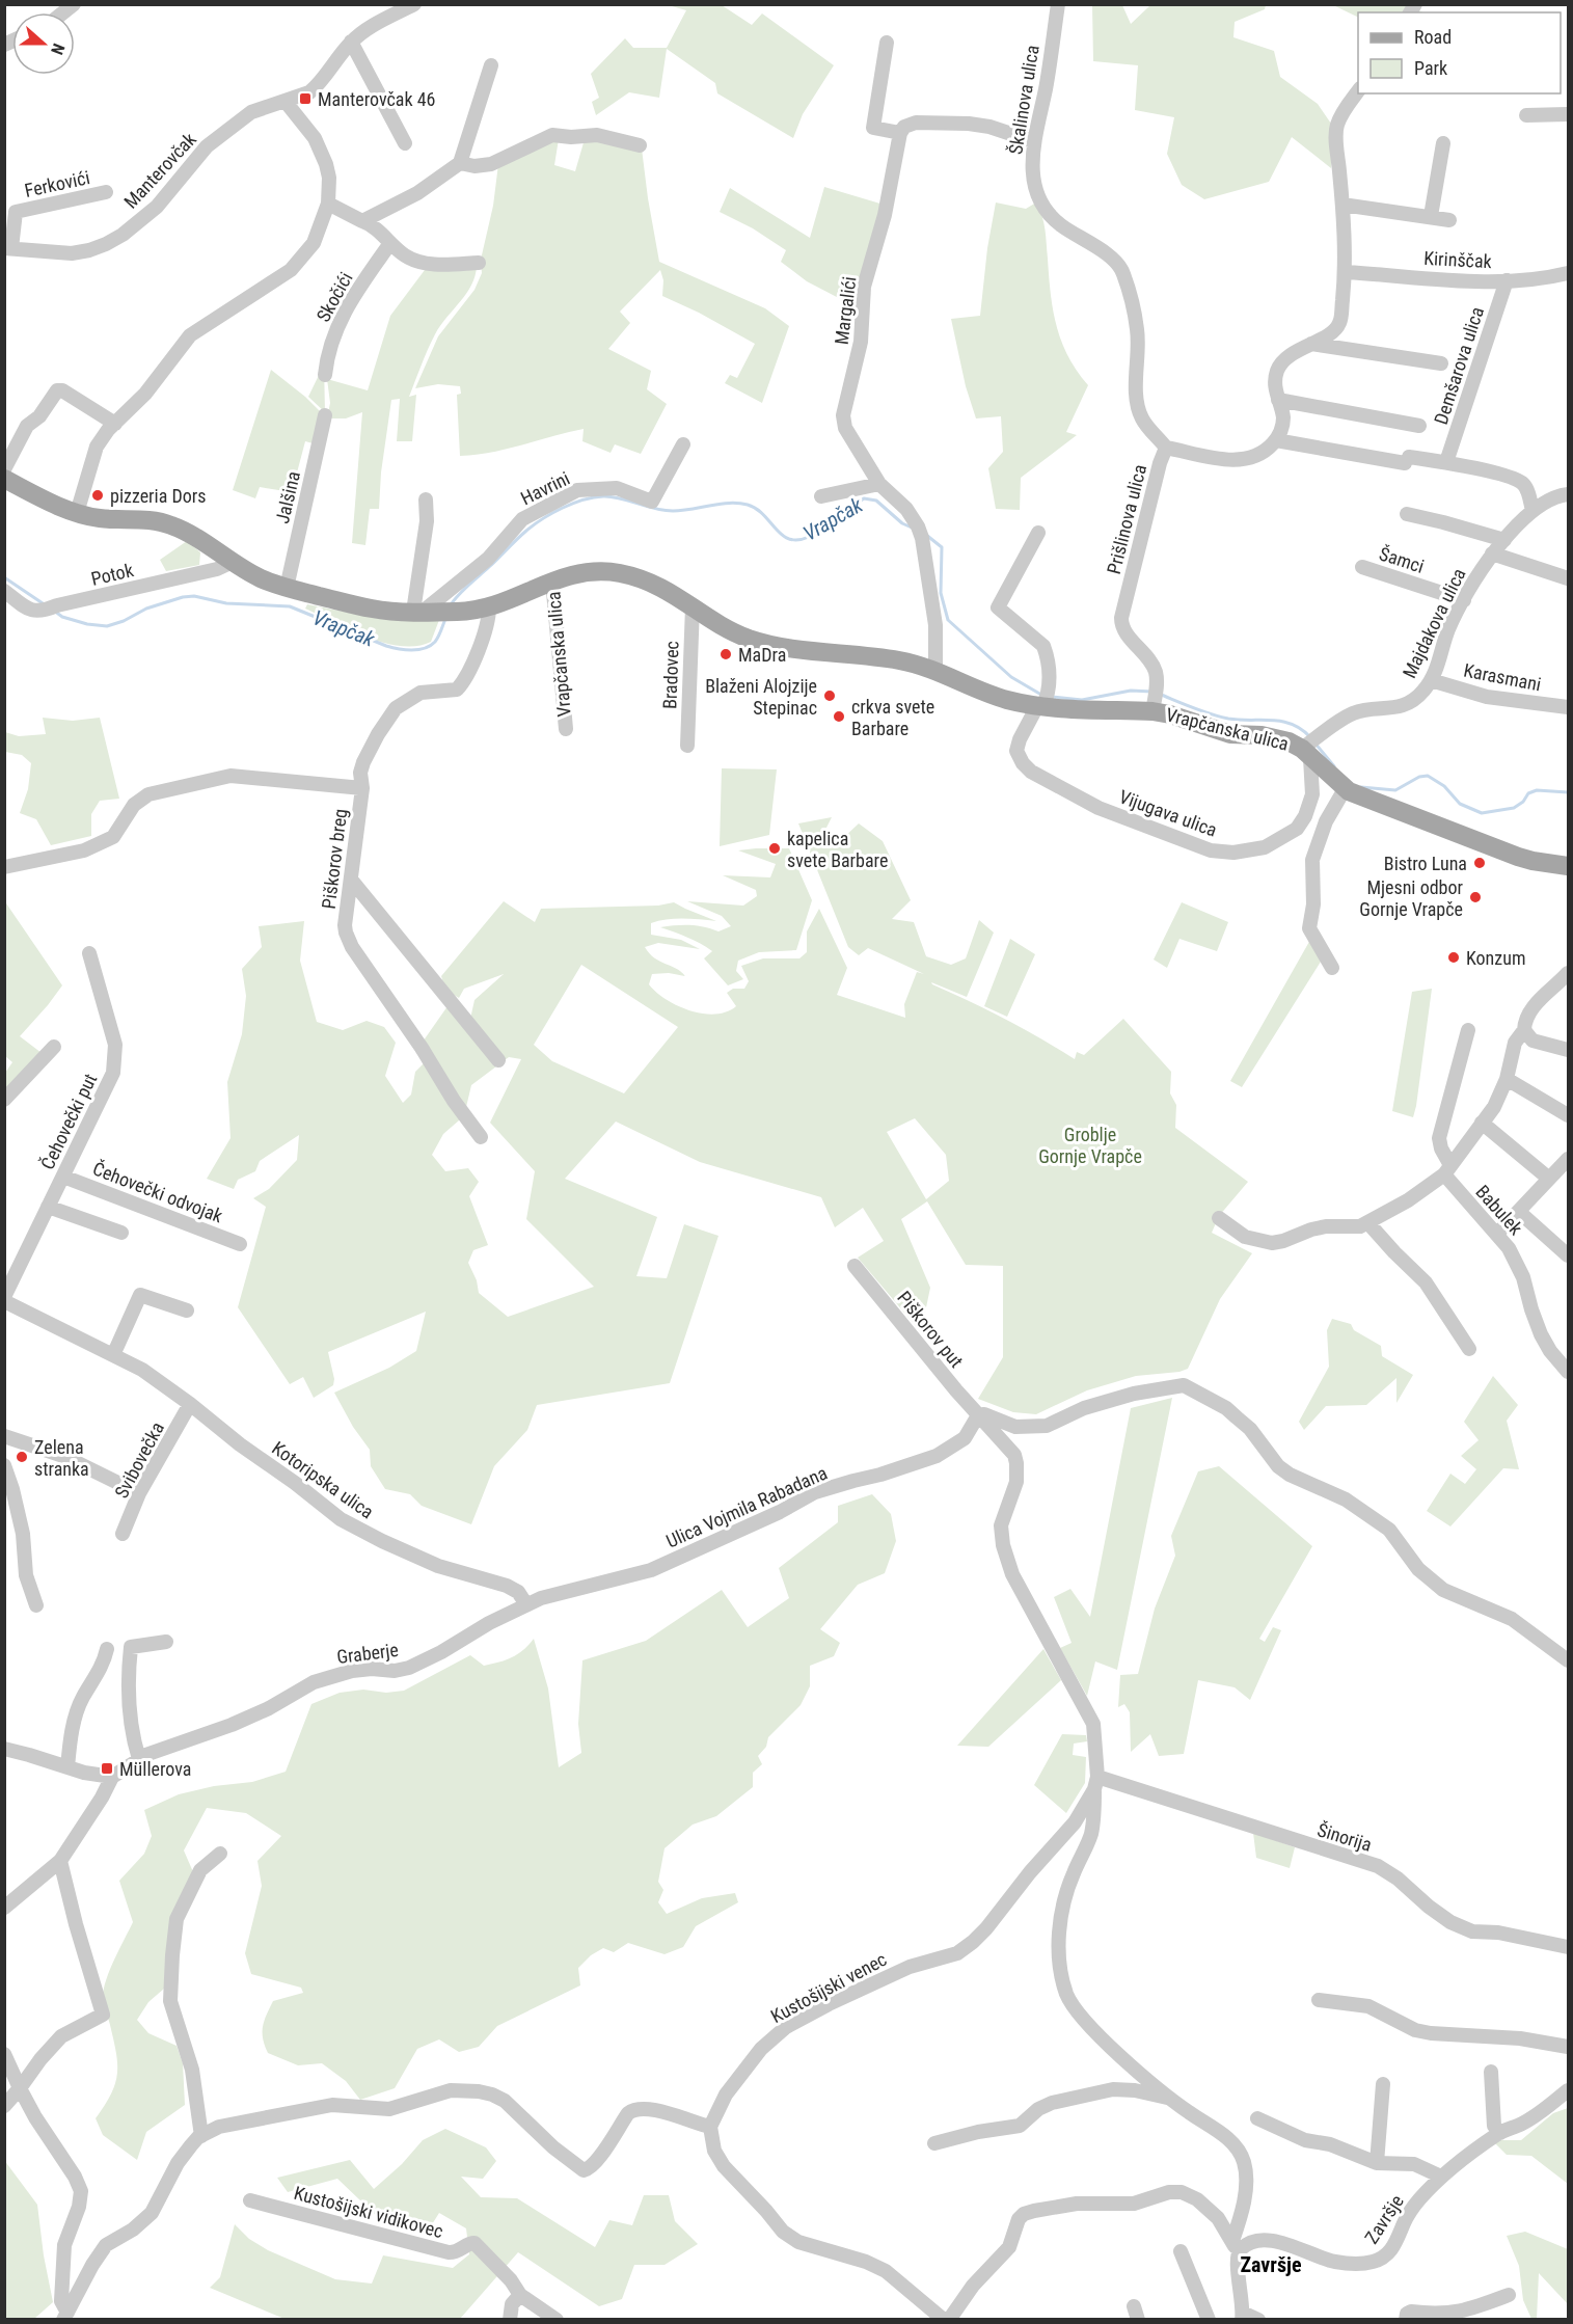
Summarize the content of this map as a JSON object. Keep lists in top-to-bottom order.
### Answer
{
  "streets": {
    "main road": ["Vrapčanska ulica"],
    "street": [
      "Škalinova ulica",
      "Manterovčak",
      "Ferkovići",
      "Kirinščak",
      "Skočići",
      "Margalići",
      "Demšarova ulica",
      "Havrini",
      "Jalšina",
      "Prišlinova ulica",
      "Šamci",
      "Potok",
      "Majdakova ulica",
      "Bradovec",
      "Karasmani",
      "Vijugava ulica",
      "Piškorov breg",
      "Čehovečki put",
      "Čehovečki odvojak",
      "Babulek",
      "Piškorov put",
      "Svibovečka",
      "Kotoripska ulica",
      "Ulica Vojmila Rabadana",
      "Graberje",
      "Šinorija",
      "Kustošijski venec",
      "Kustošijski vidikovec",
      "Završje"
    ]
  },
  "crossings": [
    ["Škalinova ulica", "Prišlinova ulica"],
    ["Manterovčak", "Ferkovići"],
    ["Kirinščak", "Demšarova ulica"],
    ["Margalići", "Vrapčanska ulica"],
    ["Havrini", "Vrapčanska ulica"],
    ["Jalšina", "Vrapčanska ulica"],
    ["Prišlinova ulica", "Vrapčanska ulica"],
    ["Šamci", "Majdakova ulica"],
    ["Potok", "Vrapčanska ulica"],
    ["Majdakova ulica", "Vrapčanska ulica"],
    ["Majdakova ulica", "Karasmani"],
    ["Majdakova ulica", "Vijugava ulica"],
    ["Vrapčanska ulica", "Bradovec"],
    ["Vrapčanska ulica", "Vijugava ulica"],
    ["Vrapčanska ulica", "Piškorov breg"],
    ["Čehovečki put", "Čehovečki odvojak"],
    ["Čehovečki put", "Kotoripska ulica"],
    ["Piškorov put", "Ulica Vojmila Rabadana"],
    ["Svibovečka", "Kotoripska ulica"],
    ["Kotoripska ulica", "Ulica Vojmila Rabadana"],
    ["Kotoripska ulica", "Graberje"],
    ["Ulica Vojmila Rabadana", "Graberje"],
    ["Šinorija", "Kustošijski venec"]
  ],
  "districts": ["Završje"],
  "water": ["Vrapčak"],
  "parks": ["Groblje Gornje Vrapče"],
  "places": {
    "transit": ["Manterovčak 46", "Müllerova"],
    "other": [
      "pizzeria Dors",
      "MaDra",
      "Blaženi Alojzije Stepinac",
      "crkva svete Barbare",
      "kapelica svete Barbare",
      "Bistro Luna",
      "Mjesni odbor Gornje Vrapče",
      "Konzum",
      "Zelena stranka"
    ]
  },
  "legend": ["Road", "Park"],
  "north": "right"
}
